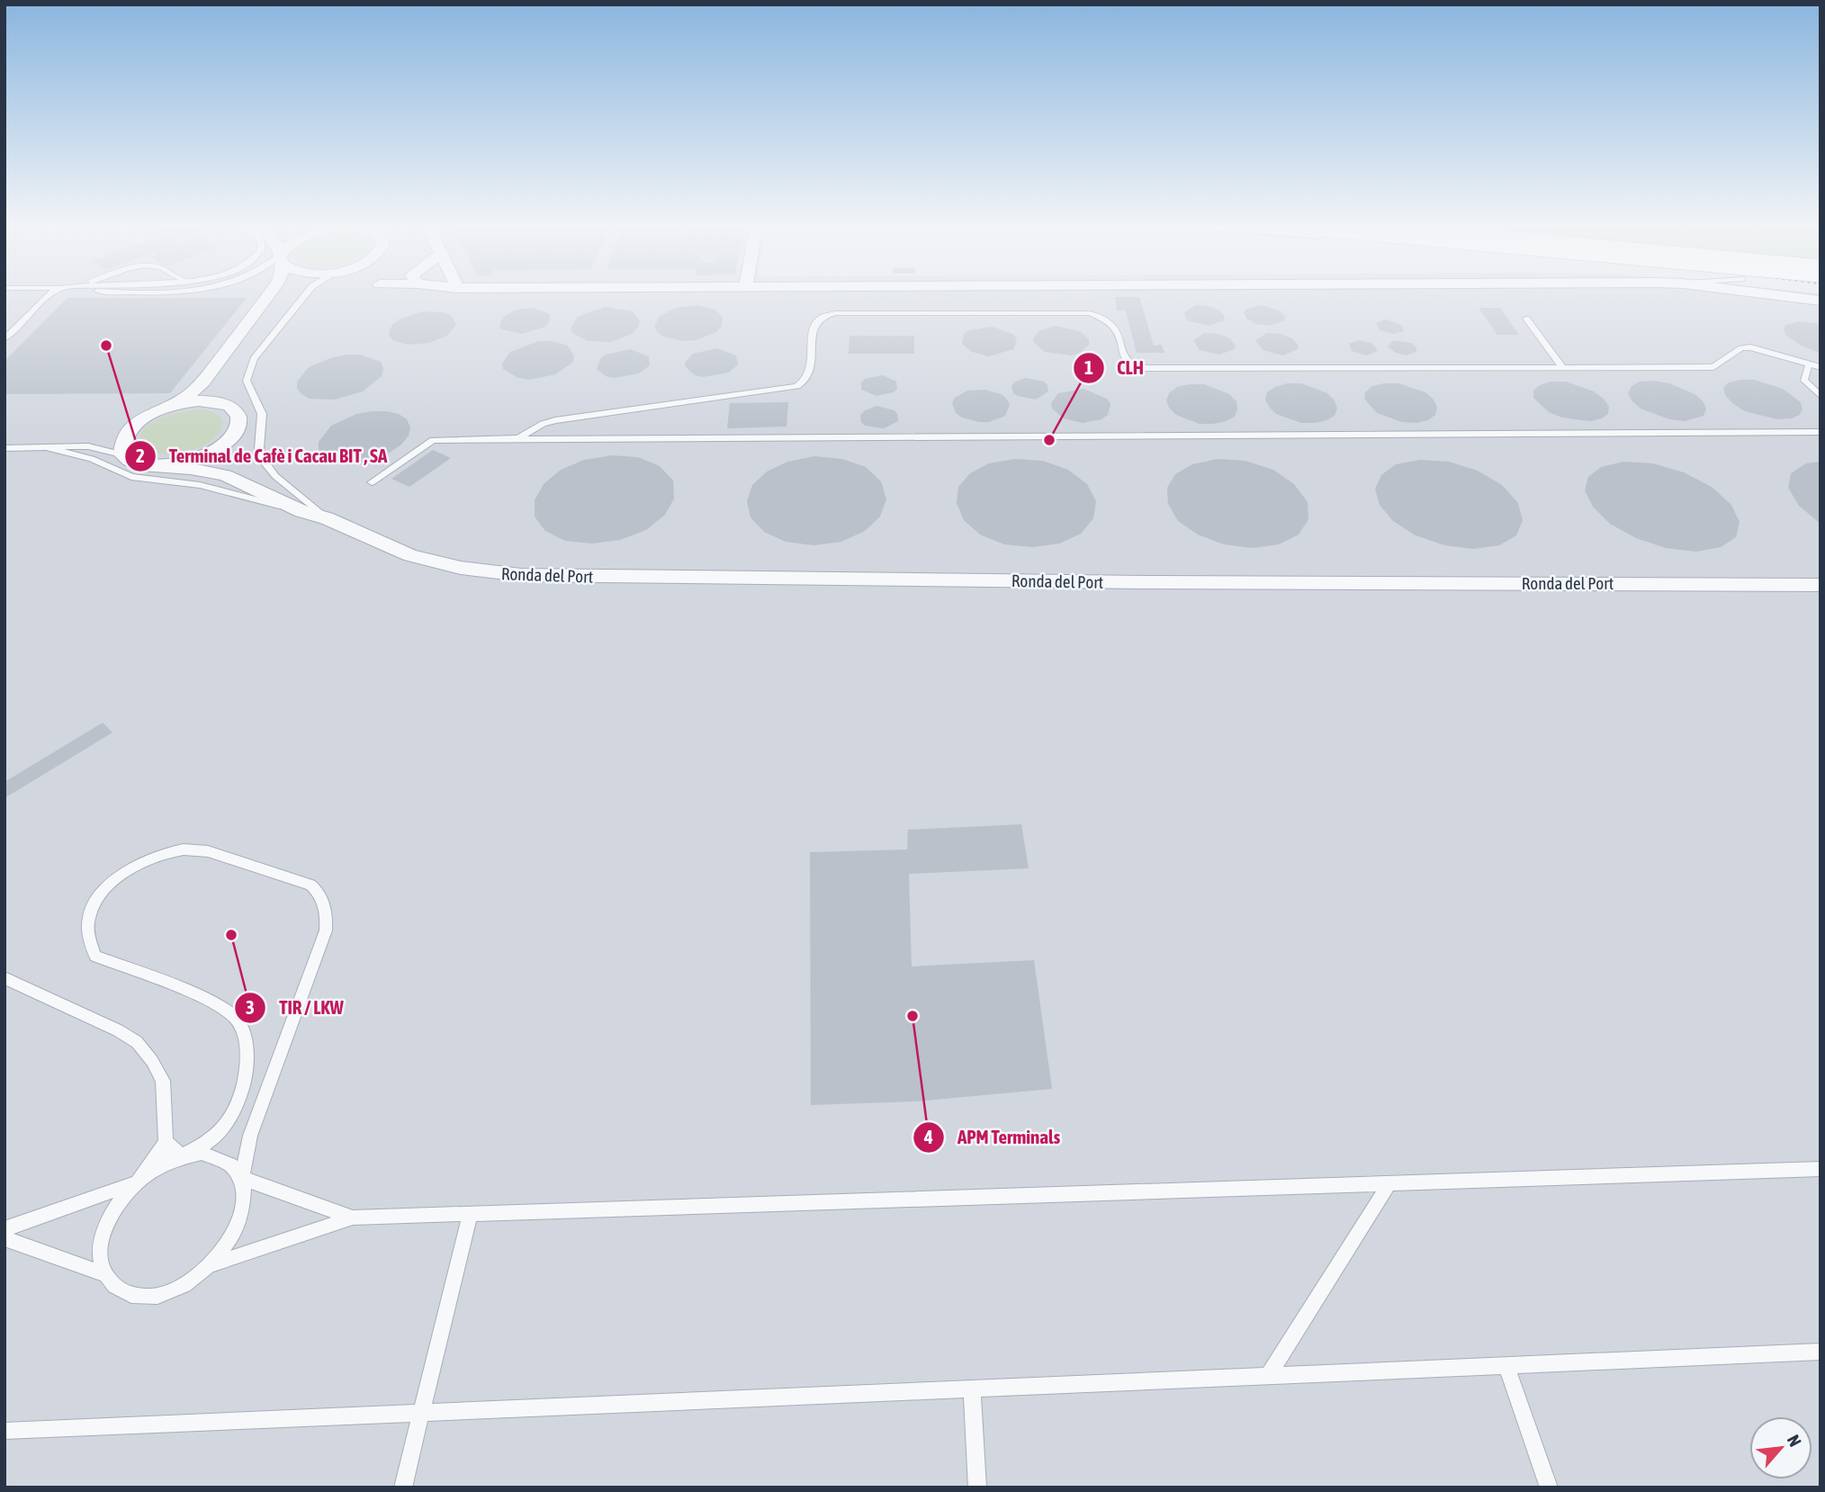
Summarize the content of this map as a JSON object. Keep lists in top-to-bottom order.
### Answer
{
  "streets": {
    "street": ["Ronda del Port"]
  },
  "places": [
    "Terminal de Cafè i Cacau BIT , SA",
    "CLH",
    "TIR / LKW",
    "APM Terminals"
  ],
  "north": "top right"
}
